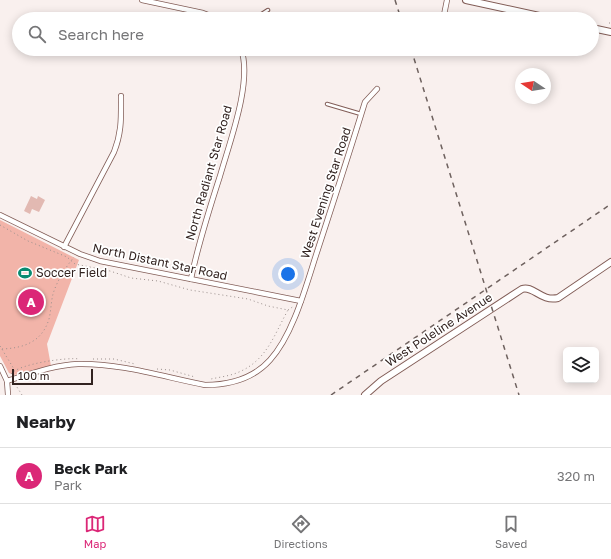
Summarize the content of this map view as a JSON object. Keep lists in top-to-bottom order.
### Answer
{
  "streets": {
    "street": [
      "North Radiant Star Road",
      "West Evening Star Road",
      "North Distant Star Road",
      "West Poleline Avenue"
    ]
  },
  "crossings": [
    ["North Radiant Star Road", "North Distant Star Road"],
    ["West Evening Star Road", "North Distant Star Road"]
  ],
  "places": {
    "sports": ["Soccer Field"]
  },
  "scale_bar": "100 m",
  "north": "left",
  "page": {
    "search": "Search here",
    "pins": "A",
    "scale": "100 m",
    "heading": "Nearby",
    "list": [
      {
        "mark": "A",
        "name": "Beck Park",
        "note": "Park",
        "value": "320 m"
      }
    ],
    "nav": ["Map", "Directions", "Saved"]
  }
}
